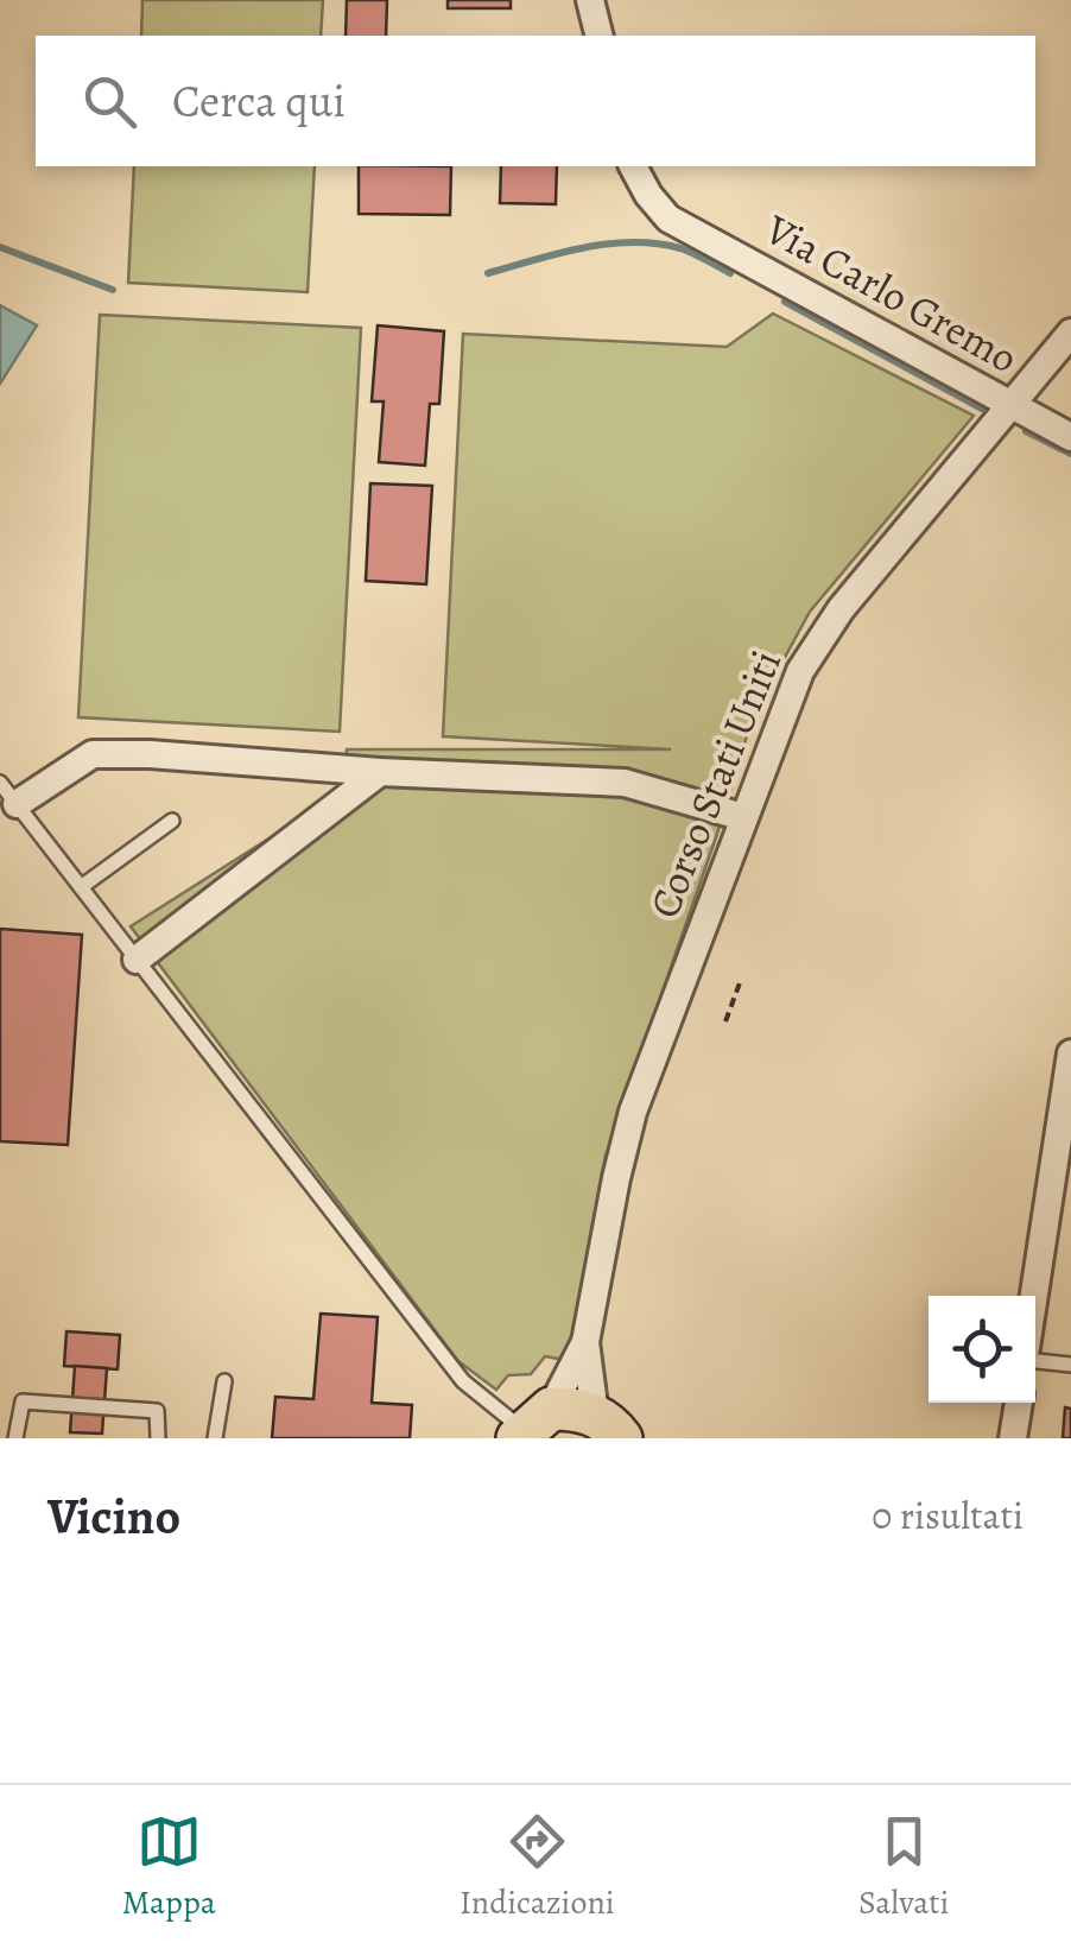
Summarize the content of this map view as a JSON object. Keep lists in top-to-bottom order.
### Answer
{
  "streets": {
    "street": ["Via Carlo Gremo", "Corso Stati Uniti"]
  },
  "crossings": [
    ["Via Carlo Gremo", "Corso Stati Uniti"]
  ],
  "page": {
    "search": "Cerca qui",
    "heading": ["Vicino", "0 risultati"],
    "nav": ["Mappa", "Indicazioni", "Salvati"]
  }
}
